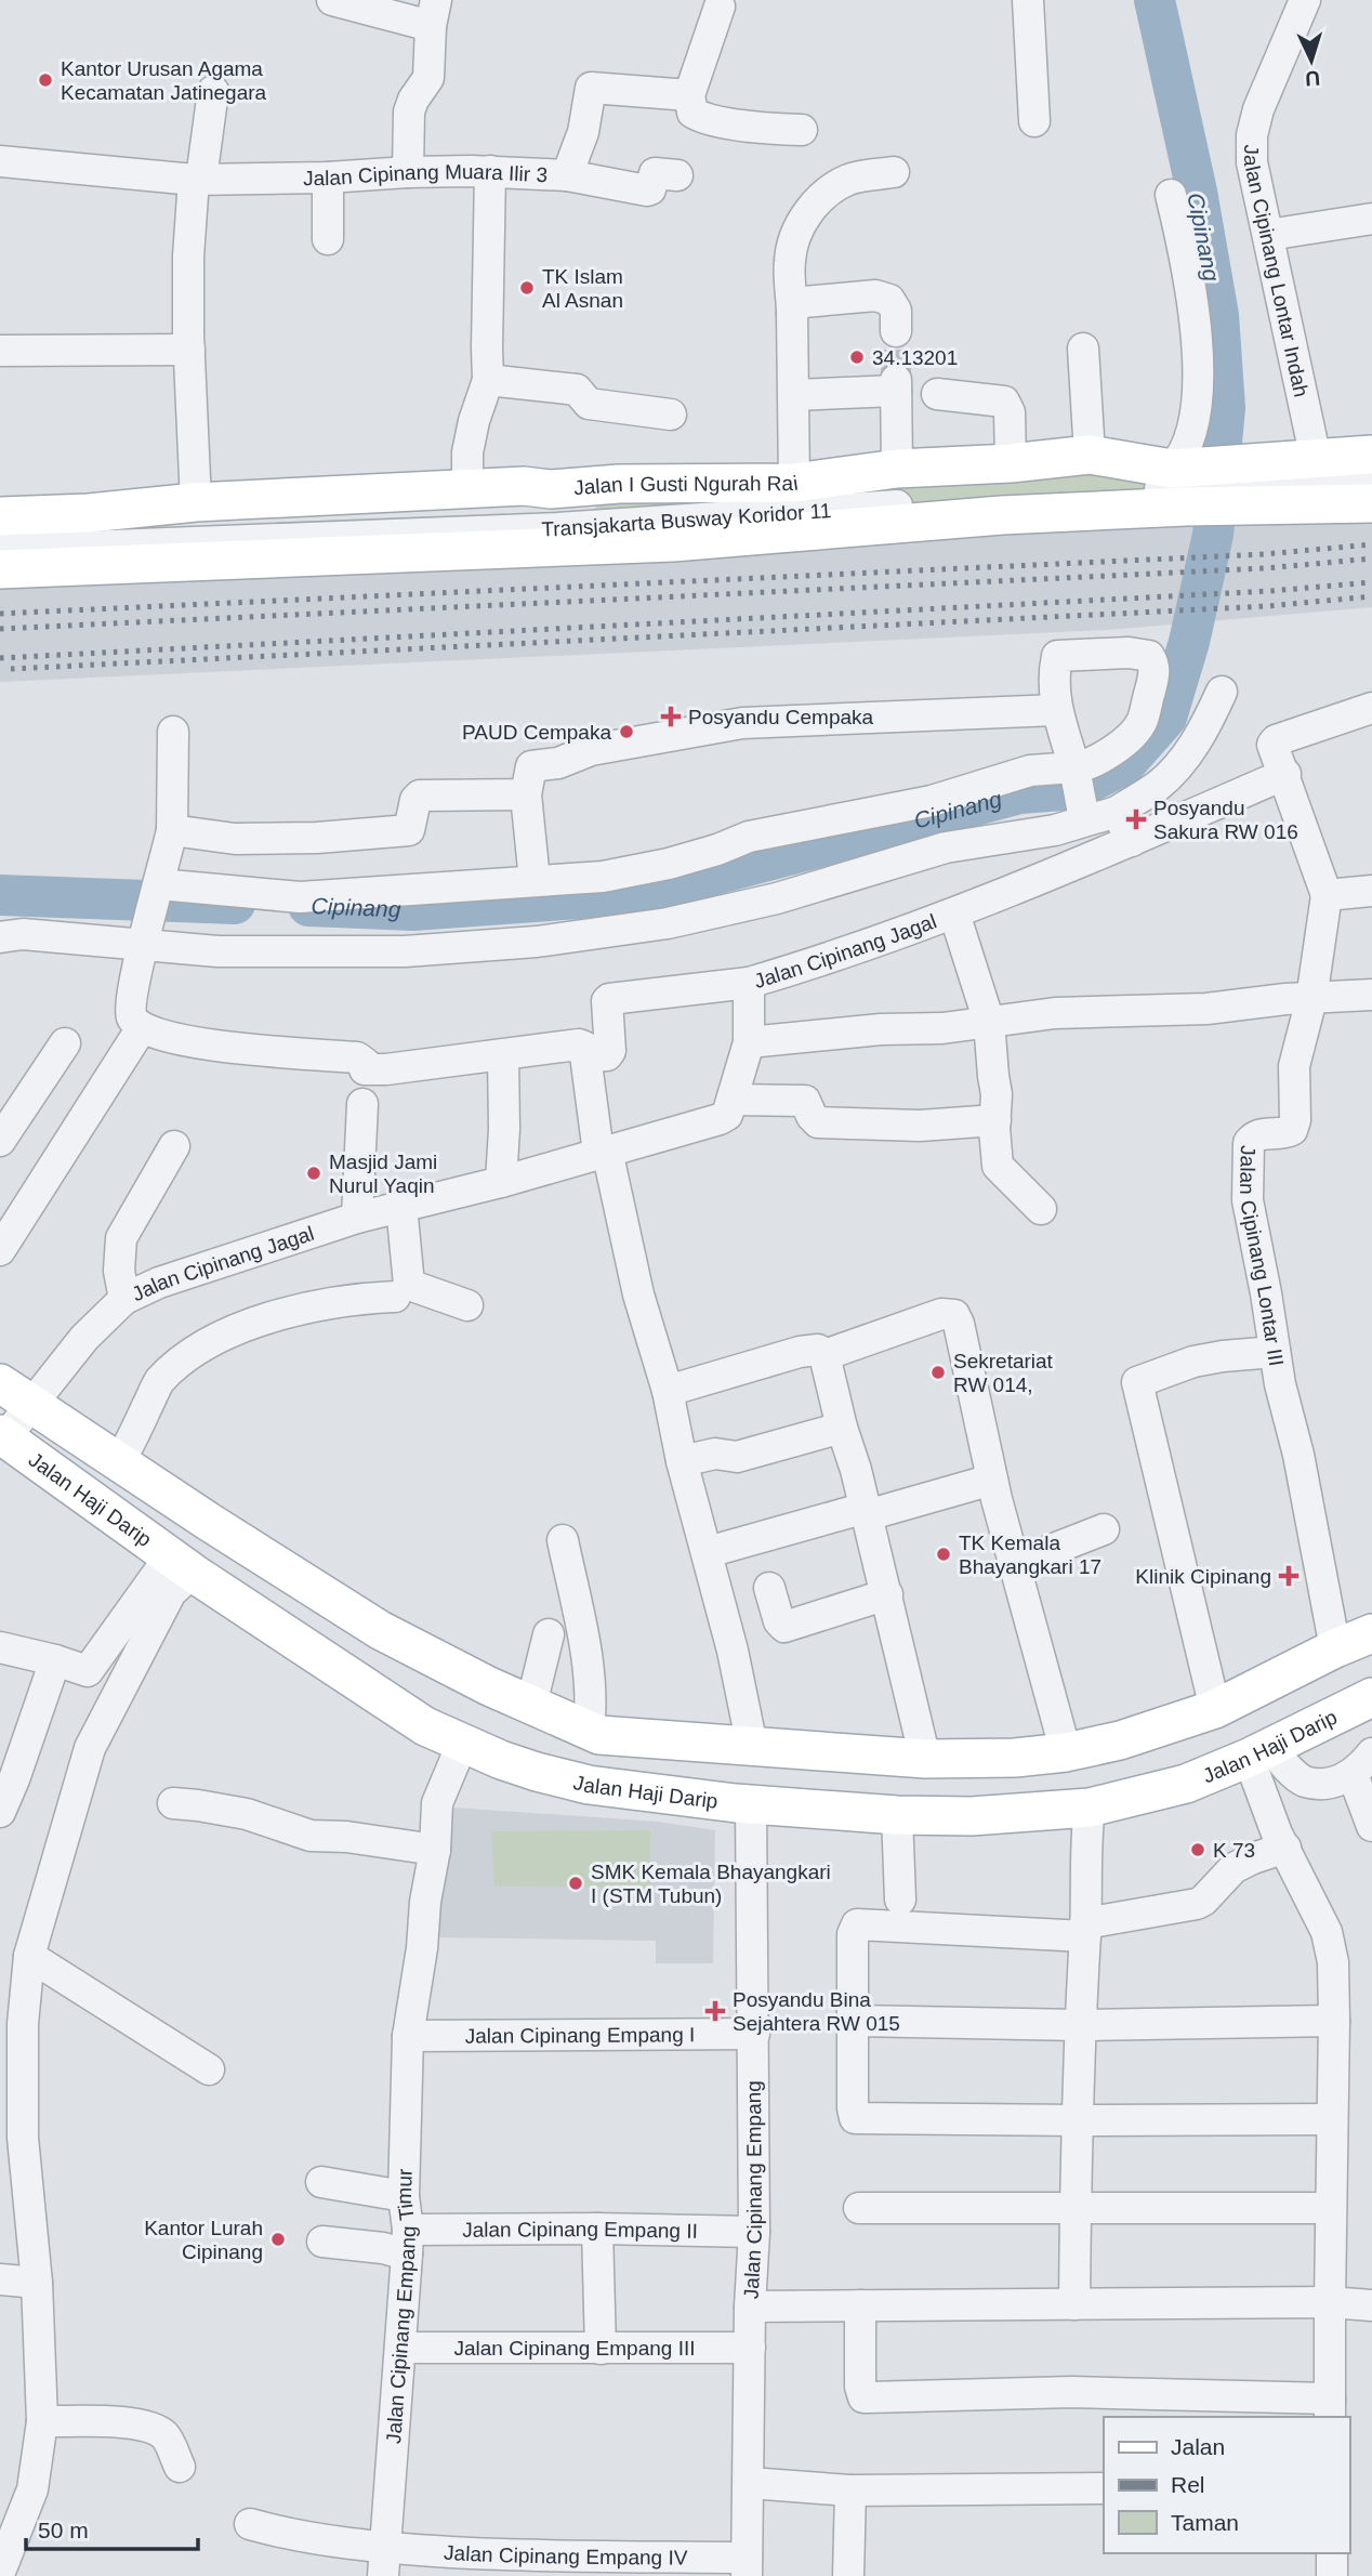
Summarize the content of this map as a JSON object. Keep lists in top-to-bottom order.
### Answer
{
  "streets": {
    "main road": ["Jalan I Gusti Ngurah Rai", "Jalan Haji Darip"],
    "street": [
      "Jalan Cipinang Muara Ilir 3",
      "Jalan Cipinang Lontar Indah",
      "Transjakarta Busway Koridor 11",
      "Jalan Cipinang Jagal",
      "Jalan Cipinang Lontar III",
      "Jalan Cipinang Empang I",
      "Jalan Cipinang Empang",
      "Jalan Cipinang Empang II",
      "Jalan Cipinang Empang Timur",
      "Jalan Cipinang Empang III",
      "Jalan Cipinang Empang IV"
    ]
  },
  "crossings": [
    ["Jalan Cipinang Lontar Indah", "Jalan I Gusti Ngurah Rai"],
    ["Jalan I Gusti Ngurah Rai", "Transjakarta Busway Koridor 11"],
    ["Jalan Cipinang Jagal", "Jalan Haji Darip"],
    ["Jalan Cipinang Lontar III", "Jalan Haji Darip"],
    ["Jalan Haji Darip", "Jalan Cipinang Empang"],
    ["Jalan Haji Darip", "Jalan Cipinang Empang Timur"],
    ["Jalan Cipinang Empang I", "Jalan Cipinang Empang"],
    ["Jalan Cipinang Empang I", "Jalan Cipinang Empang Timur"],
    ["Jalan Cipinang Empang", "Jalan Cipinang Empang II"],
    ["Jalan Cipinang Empang", "Jalan Cipinang Empang III"],
    ["Jalan Cipinang Empang", "Jalan Cipinang Empang IV"],
    ["Jalan Cipinang Empang II", "Jalan Cipinang Empang Timur"],
    ["Jalan Cipinang Empang Timur", "Jalan Cipinang Empang III"],
    ["Jalan Cipinang Empang Timur", "Jalan Cipinang Empang IV"]
  ],
  "water": ["Cipinang"],
  "places": {
    "other": [
      "Kantor Urusan Agama Kecamatan Jatinegara",
      "TK Islam Al Asnan",
      "34.13201",
      "PAUD Cempaka",
      "Masjid Jami Nurul Yaqin",
      "Sekretariat RW 014,",
      "TK Kemala Bhayangkari 17",
      "K 73",
      "SMK Kemala Bhayangkari I (STM Tubun)",
      "Kantor Lurah Cipinang"
    ],
    "health": [
      "Posyandu Cempaka",
      "Posyandu Sakura RW 016",
      "Klinik Cipinang",
      "Posyandu Bina Sejahtera RW 015"
    ]
  },
  "legend": ["Jalan", "Rel", "Taman"],
  "scale_bar": "50 m",
  "north": "bottom"
}
